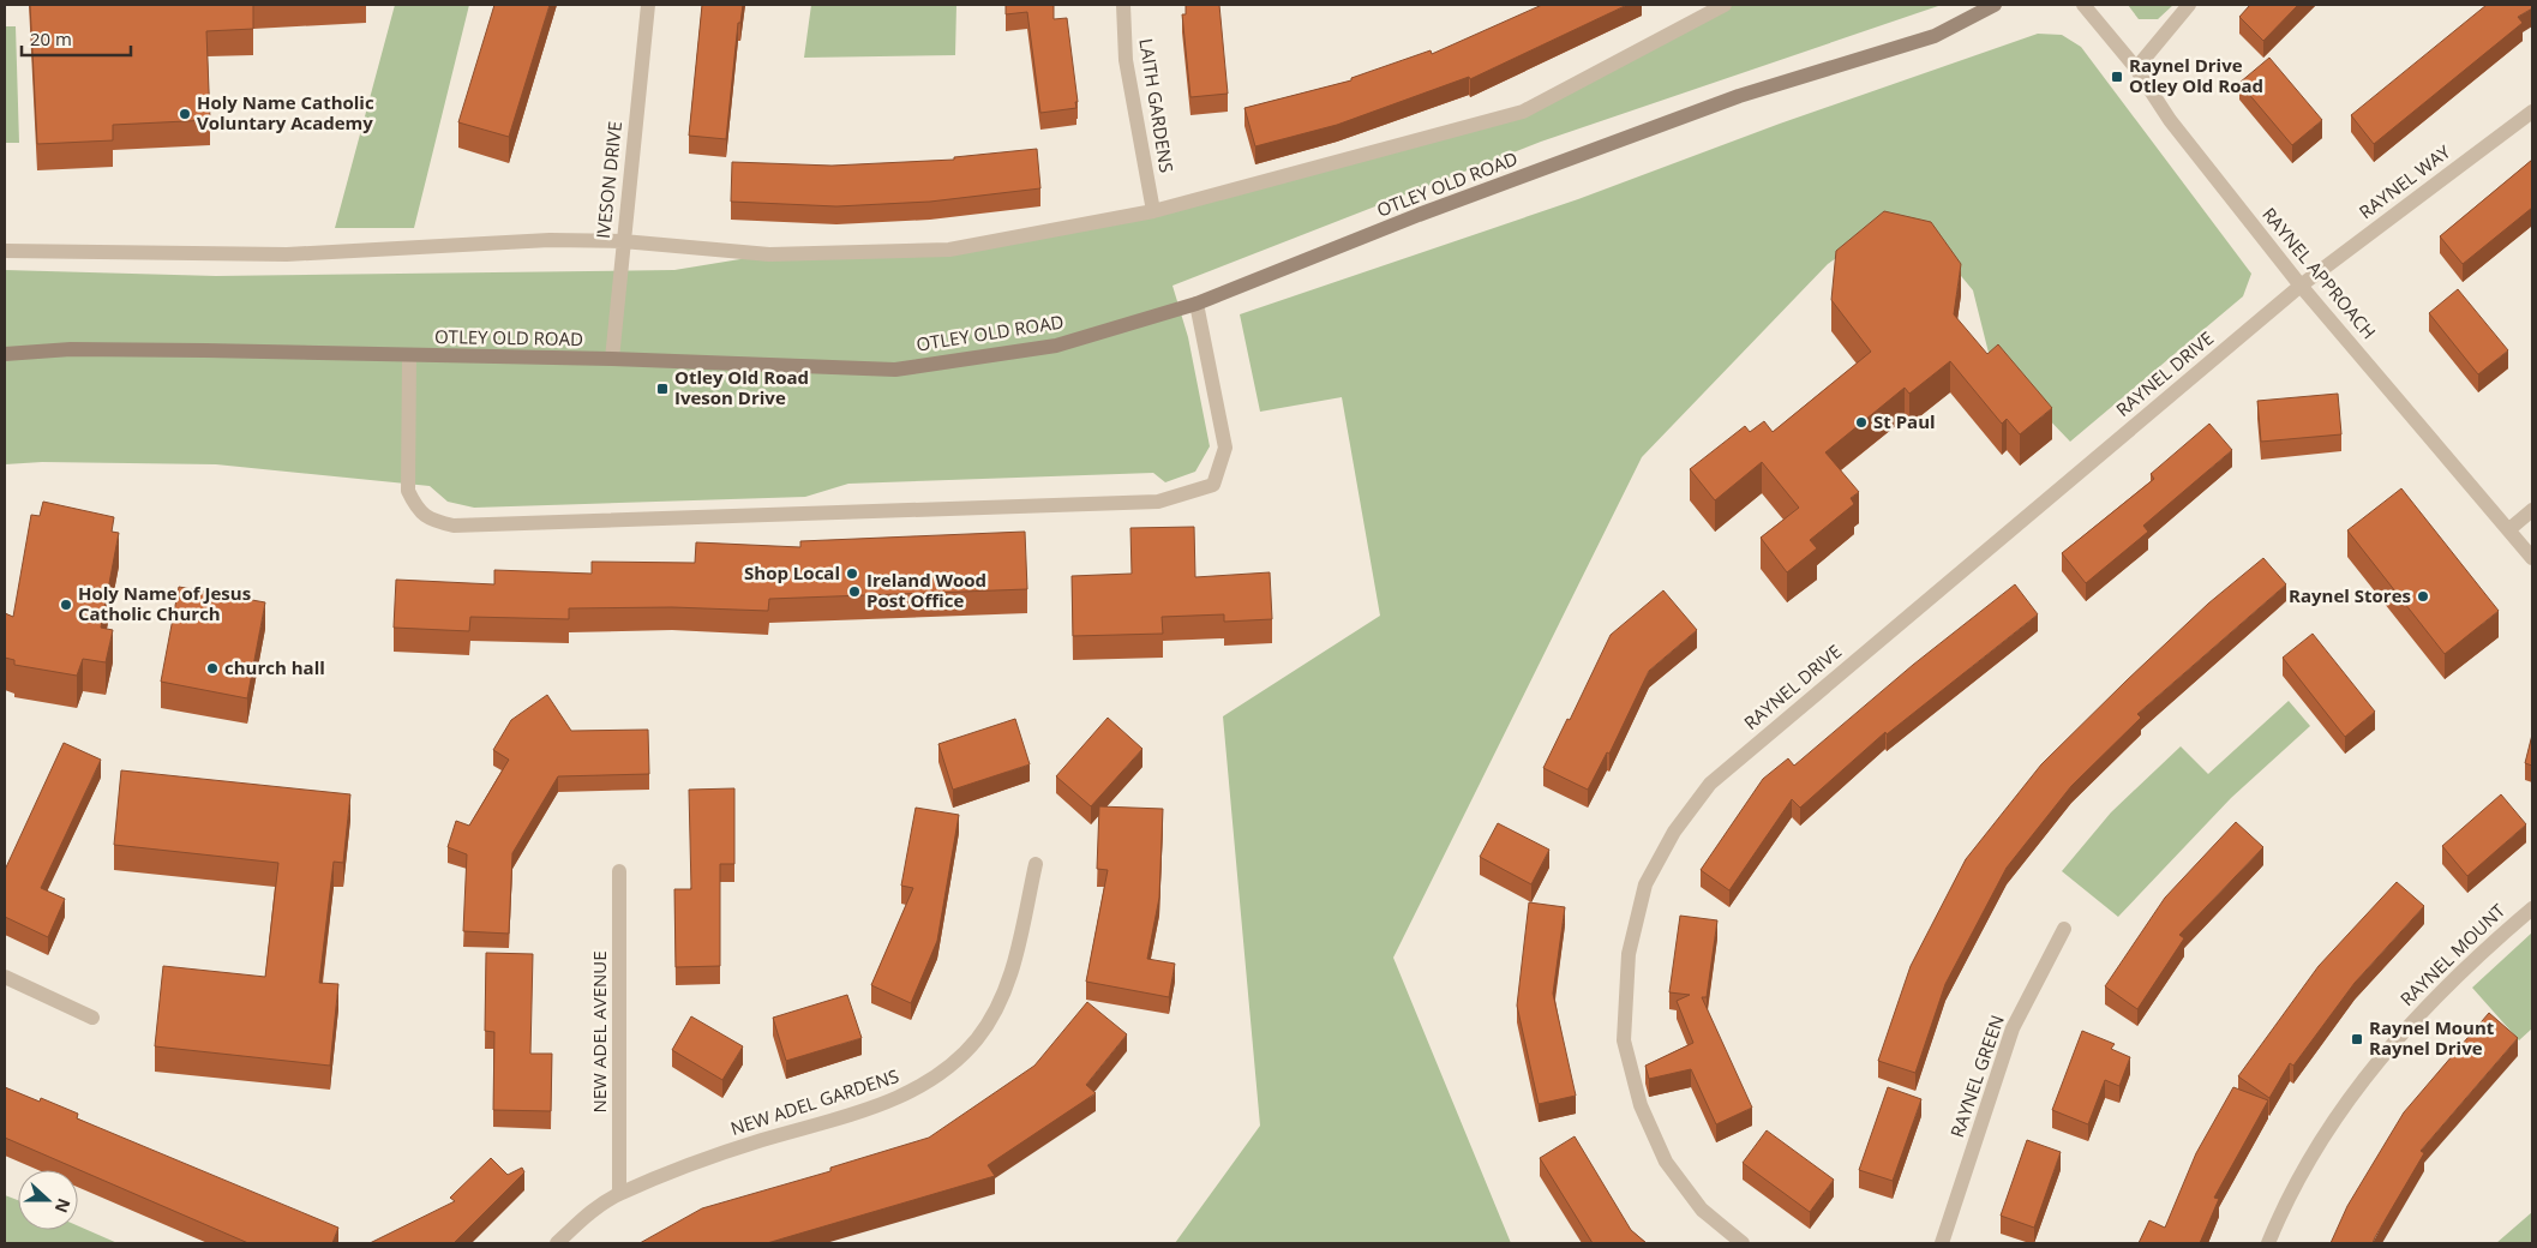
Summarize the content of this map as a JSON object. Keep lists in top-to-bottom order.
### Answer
{
  "streets": {
    "street": [
      "LAITH GARDENS",
      "IVESON DRIVE",
      "RAYNEL WAY",
      "OTLEY OLD ROAD",
      "RAYNEL APPROACH",
      "RAYNEL DRIVE",
      "RAYNEL MOUNT",
      "NEW ADEL AVENUE",
      "RAYNEL GREEN",
      "NEW ADEL GARDENS"
    ]
  },
  "crossings": [
    ["IVESON DRIVE", "OTLEY OLD ROAD"],
    ["RAYNEL WAY", "RAYNEL APPROACH"],
    ["RAYNEL WAY", "RAYNEL DRIVE"],
    ["RAYNEL APPROACH", "RAYNEL DRIVE"],
    ["NEW ADEL AVENUE", "NEW ADEL GARDENS"]
  ],
  "places": {
    "transit": ["Raynel Drive Otley Old Road", "Otley Old Road Iveson Drive", "Raynel Mount Raynel Drive"],
    "other": [
      "Holy Name Catholic Voluntary Academy",
      "St Paul",
      "Shop Local",
      "Ireland Wood Post Office",
      "Raynel Stores",
      "Holy Name of Jesus Catholic Church",
      "church hall"
    ]
  },
  "scale_bar": "20 m",
  "north": "right"
}
